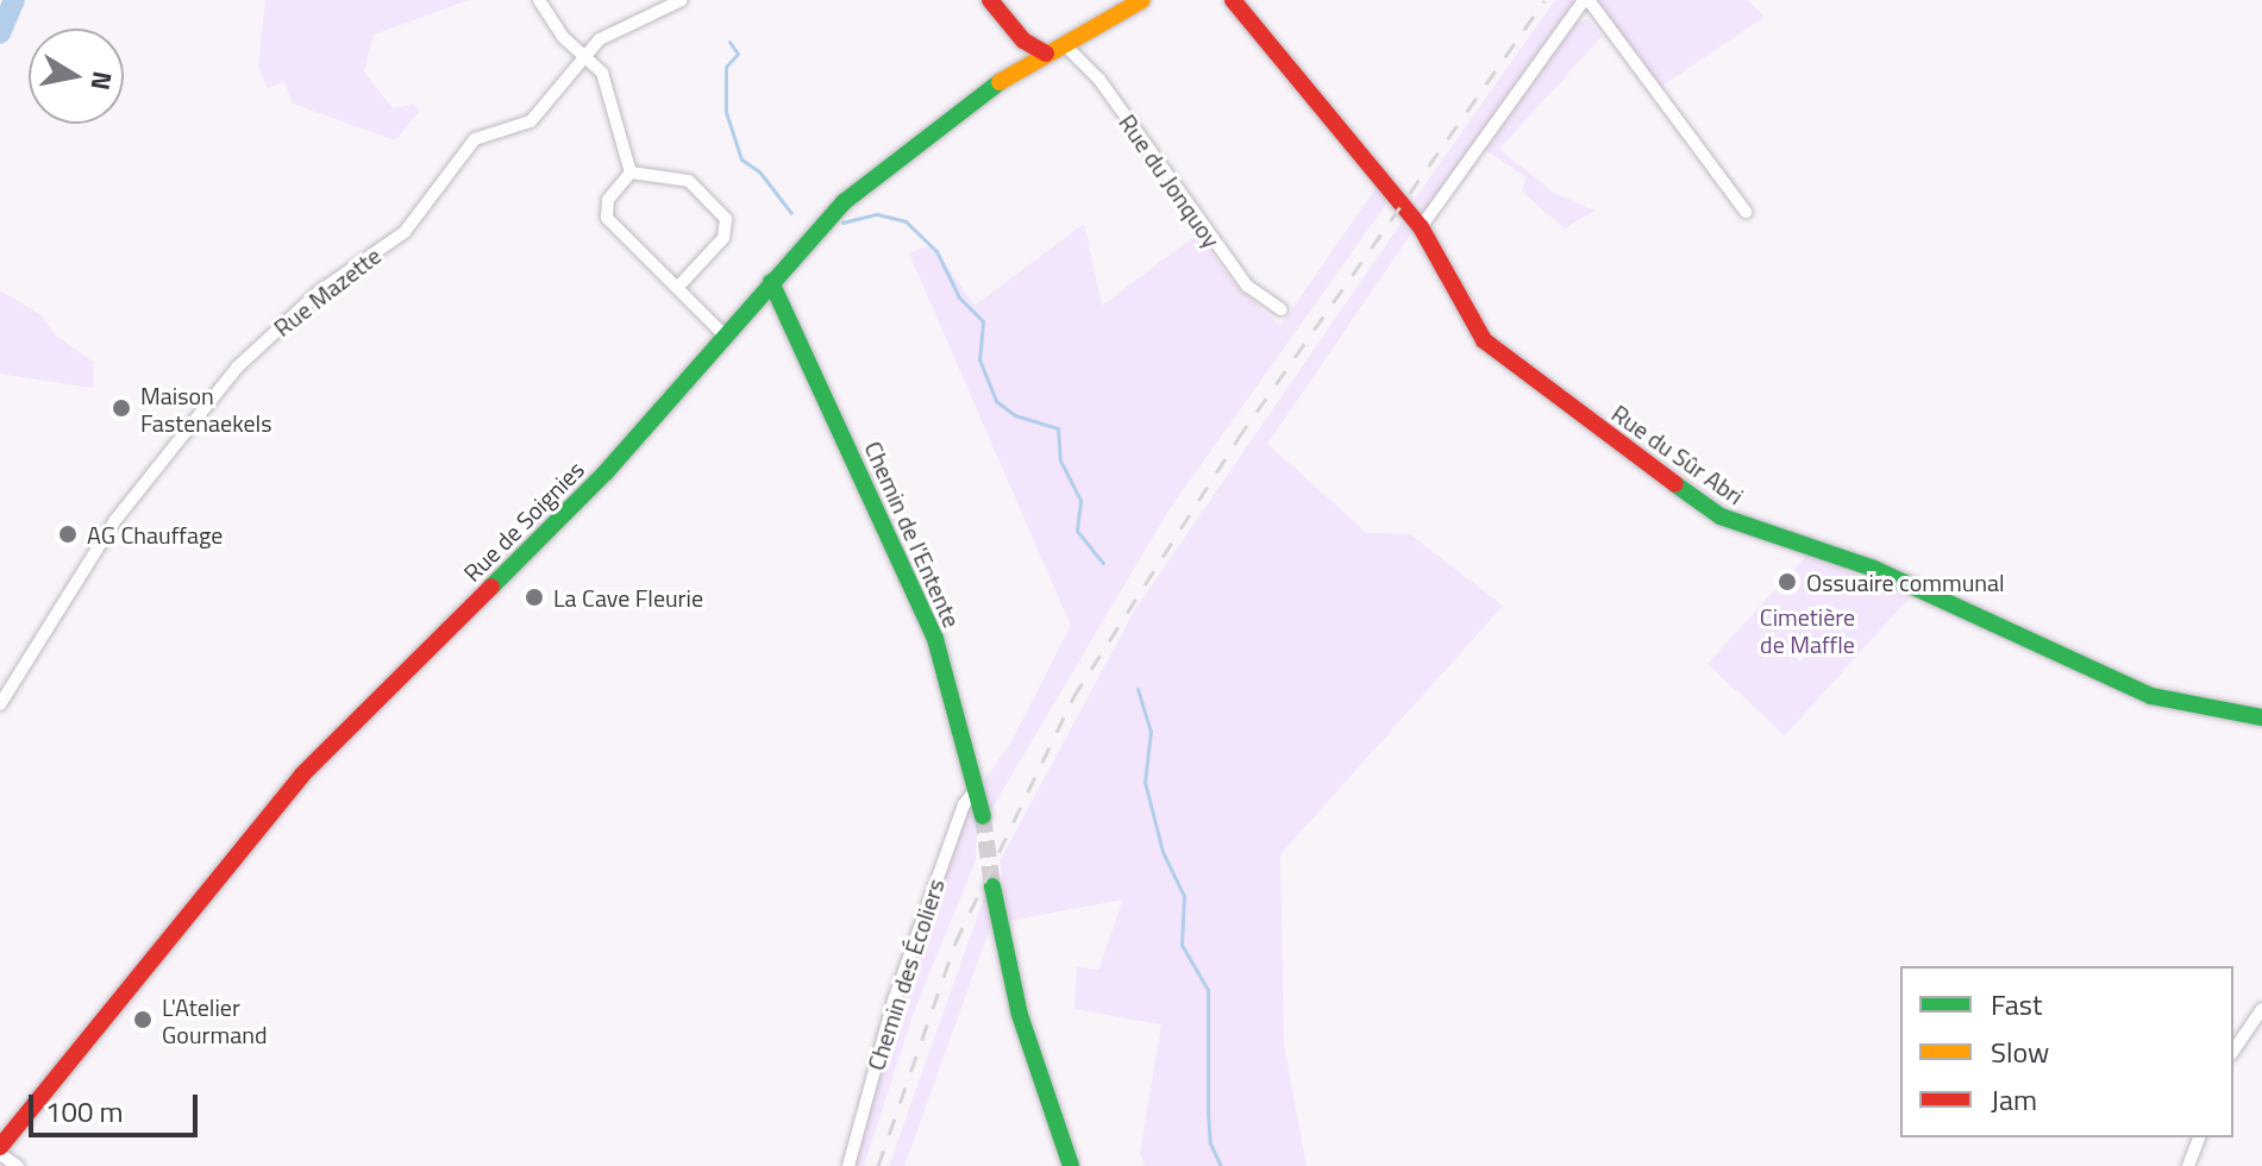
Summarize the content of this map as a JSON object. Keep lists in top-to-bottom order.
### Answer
{
  "streets": {
    "street": [
      "Rue du Jonquoy",
      "Rue Mazette",
      "Rue du Sûr Abri",
      "Rue de Soignies",
      "Chemin de l'Entente",
      "Chemin des Écoliers"
    ]
  },
  "crossings": [
    ["Rue du Jonquoy", "Rue de Soignies"],
    ["Rue de Soignies", "Chemin de l'Entente"],
    ["Chemin de l'Entente", "Chemin des Écoliers"]
  ],
  "parks": ["Cimetière de Maffle"],
  "places": [
    "Maison Fastenaekels",
    "AG Chauffage",
    "Ossuaire communal",
    "La Cave Fleurie",
    "L'Atelier Gourmand"
  ],
  "legend": ["Fast", "Slow", "Jam"],
  "scale_bar": "100 m",
  "north": "right"
}
